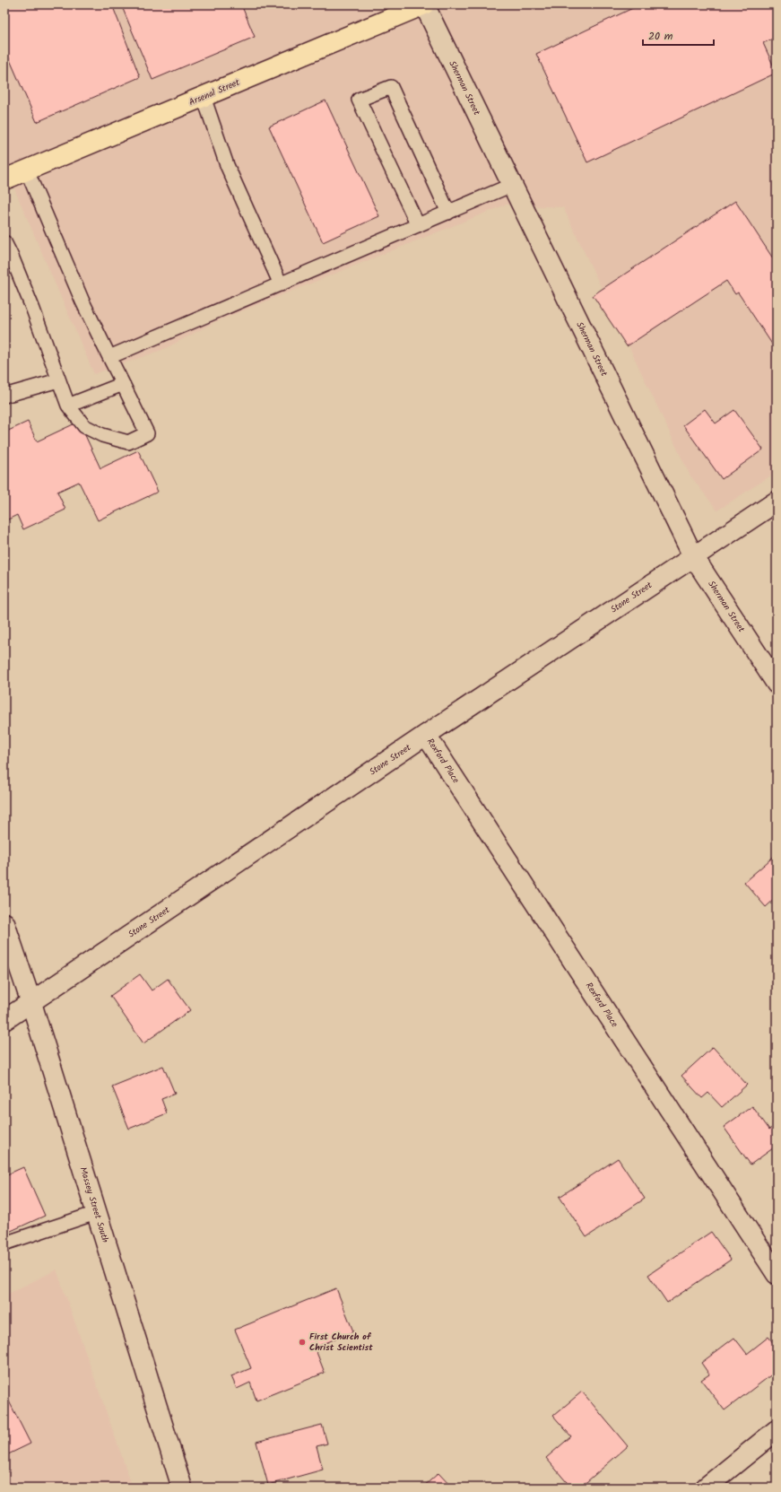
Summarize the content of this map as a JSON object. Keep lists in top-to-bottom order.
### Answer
{
  "streets": {
    "highway": ["Arsenal Street"],
    "street": [
      "Sherman Street",
      "Stone Street",
      "Rexford Place",
      "Massey Street South"
    ]
  },
  "crossings": [
    ["Sherman Street", "Arsenal Street"],
    ["Sherman Street", "Stone Street"],
    ["Stone Street", "Rexford Place"],
    ["Stone Street", "Massey Street South"]
  ],
  "places": ["First Church of Christ Scientist"],
  "scale_bar": "20 m"
}
